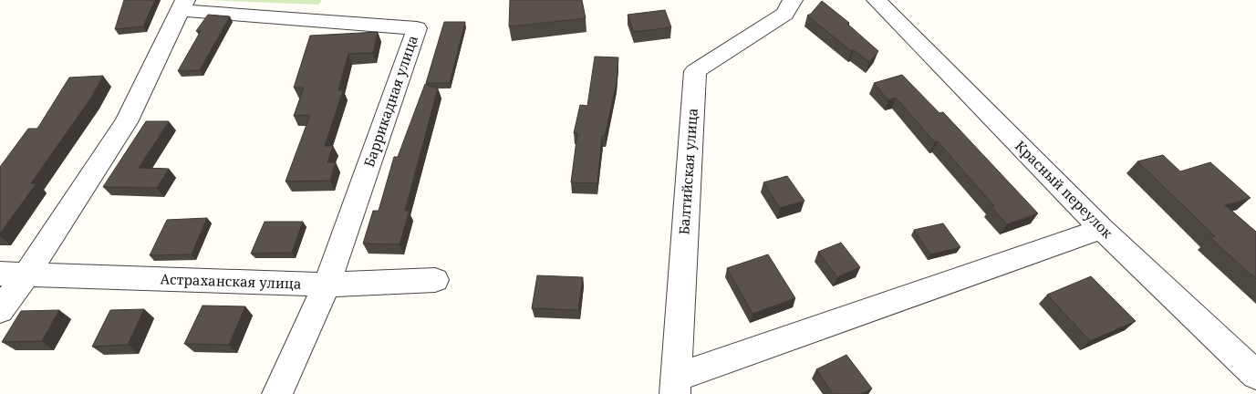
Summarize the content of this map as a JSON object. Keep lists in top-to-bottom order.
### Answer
{
  "streets": {
    "street": [
      "Баррикадная улица",
      "Балтийская улица",
      "Красный переулок",
      "Астраханская улица"
    ]
  },
  "crossings": [
    ["Баррикадная улица", "Астраханская улица"]
  ]
}
